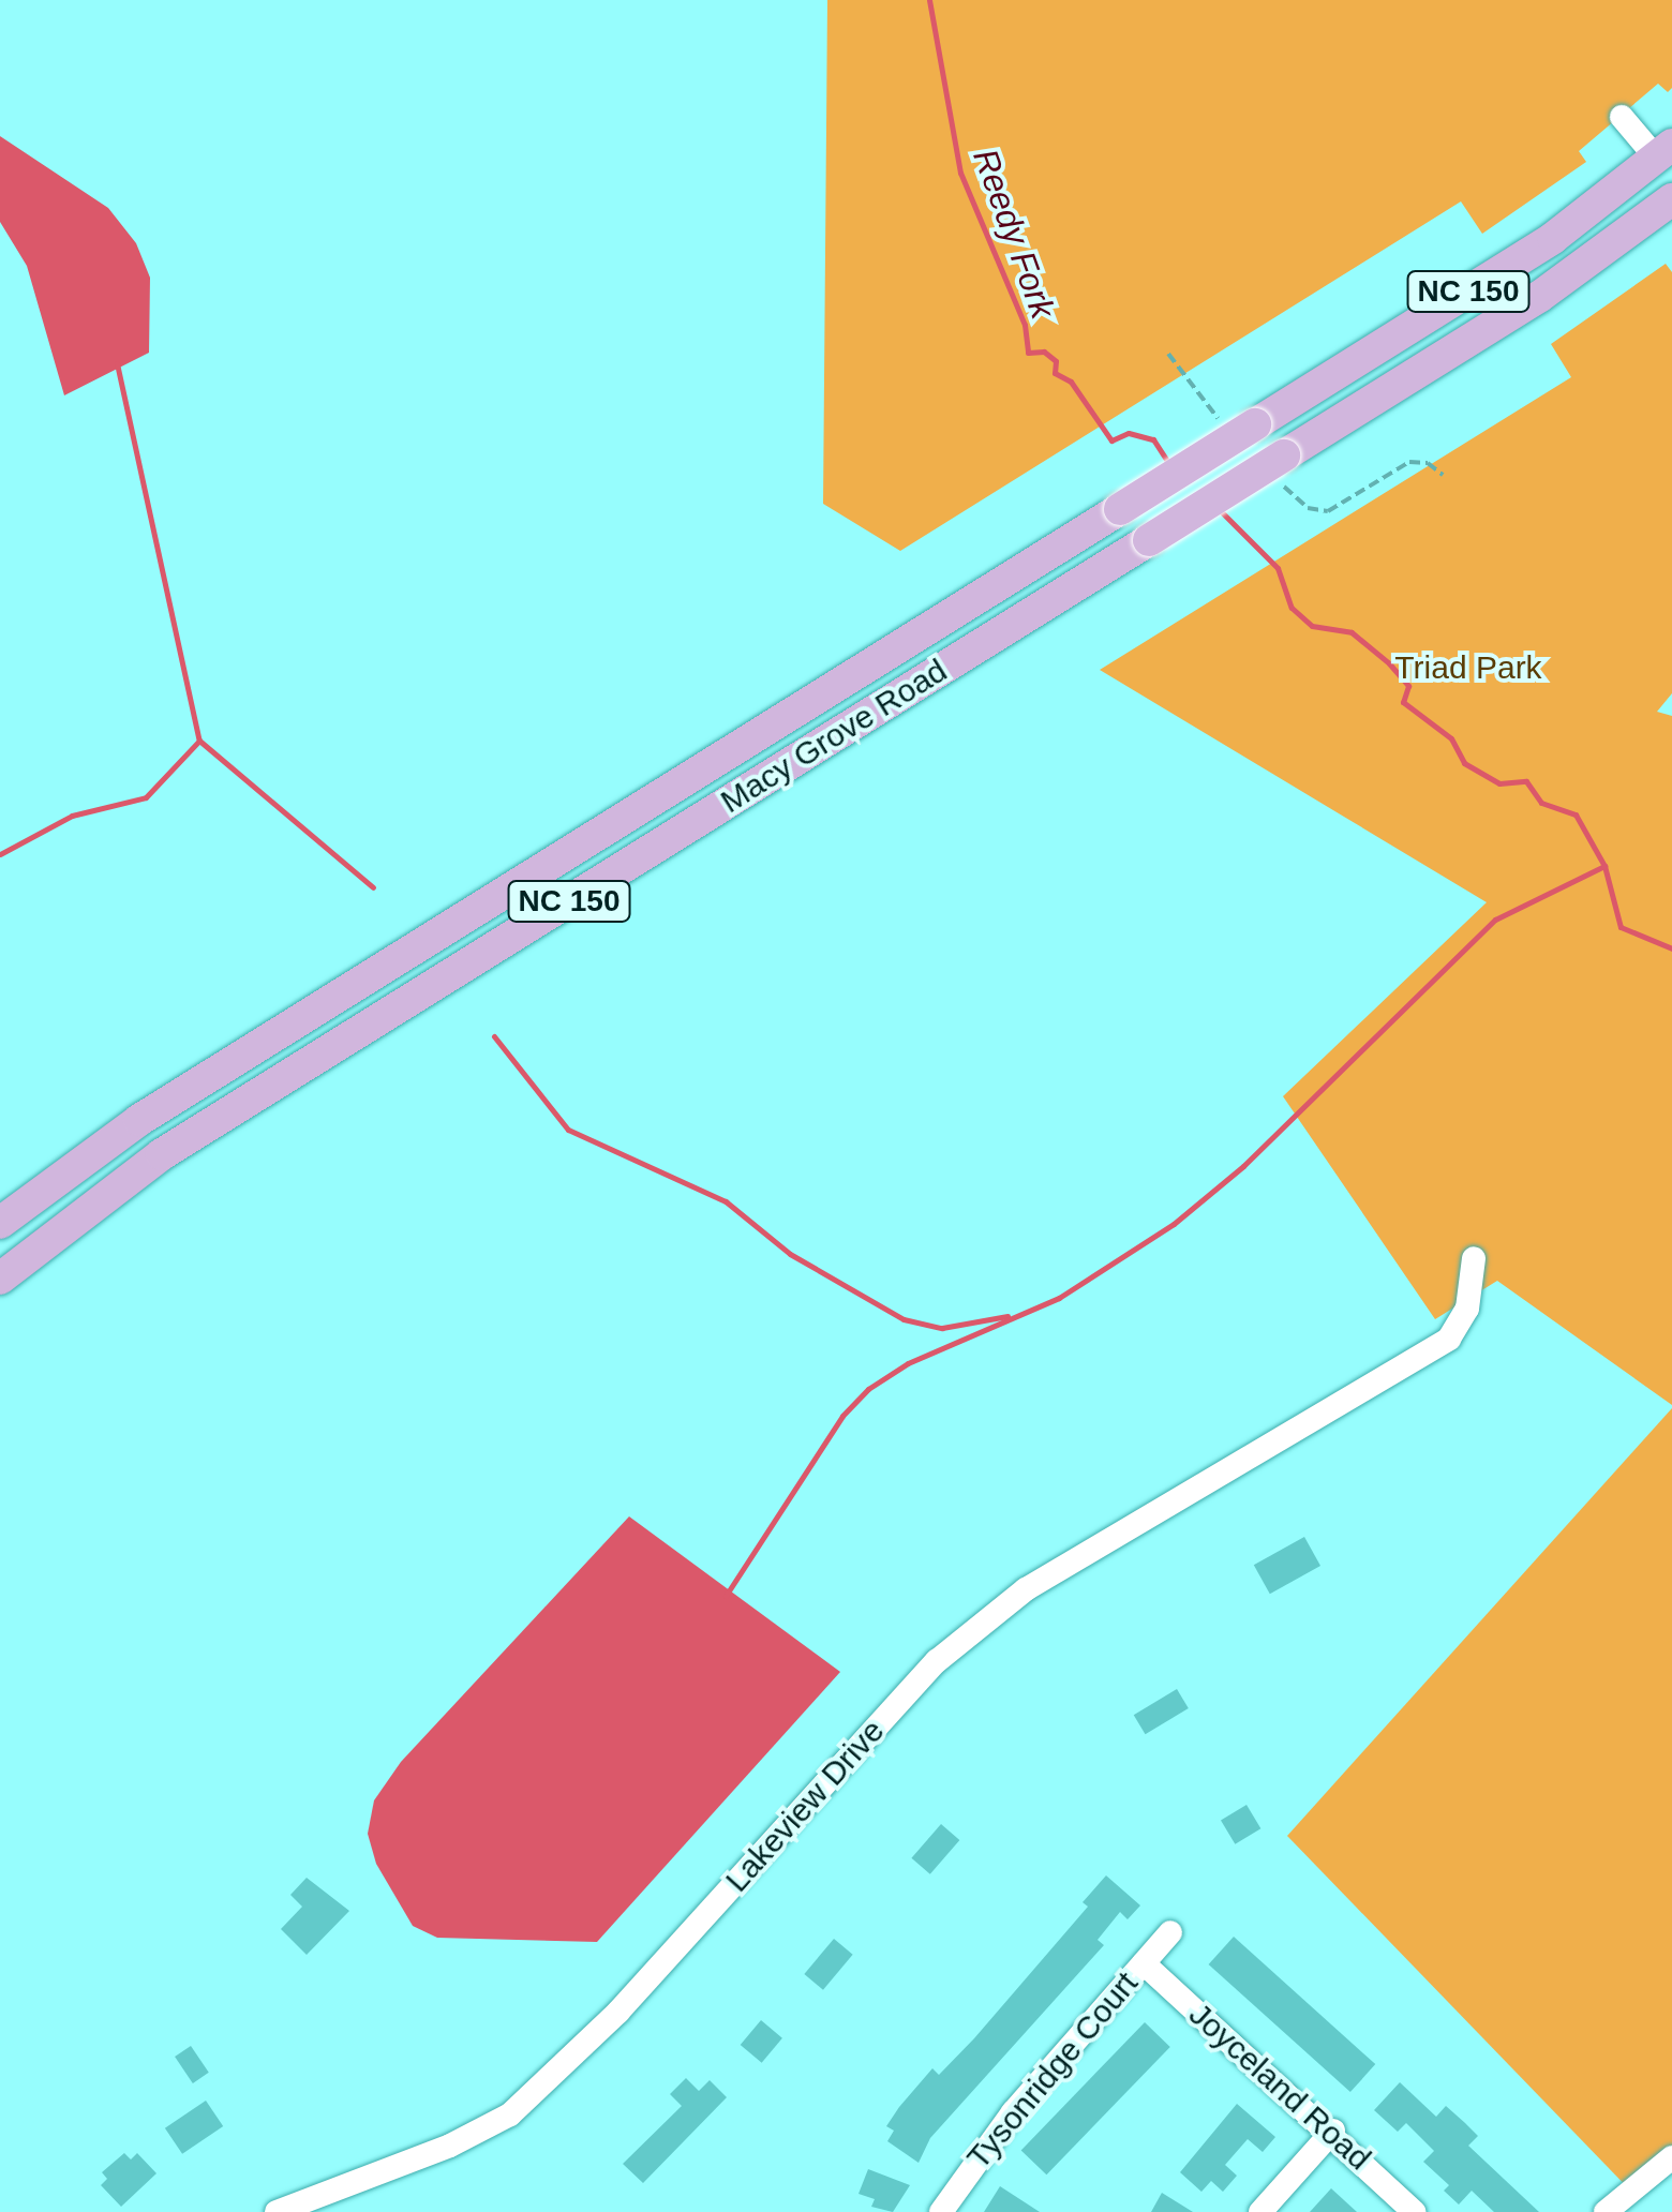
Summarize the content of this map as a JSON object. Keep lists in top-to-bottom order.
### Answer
{
  "streets": {
    "main road": ["NC 150", "Macy Grove Road"],
    "street": ["Lakeview Drive", "Tysonridge Court", "Joyceland Road"]
  },
  "crossings": [
    ["Tysonridge Court", "Joyceland Road"]
  ],
  "water": ["Reedy Fork"],
  "parks": ["Triad Park"]
}
